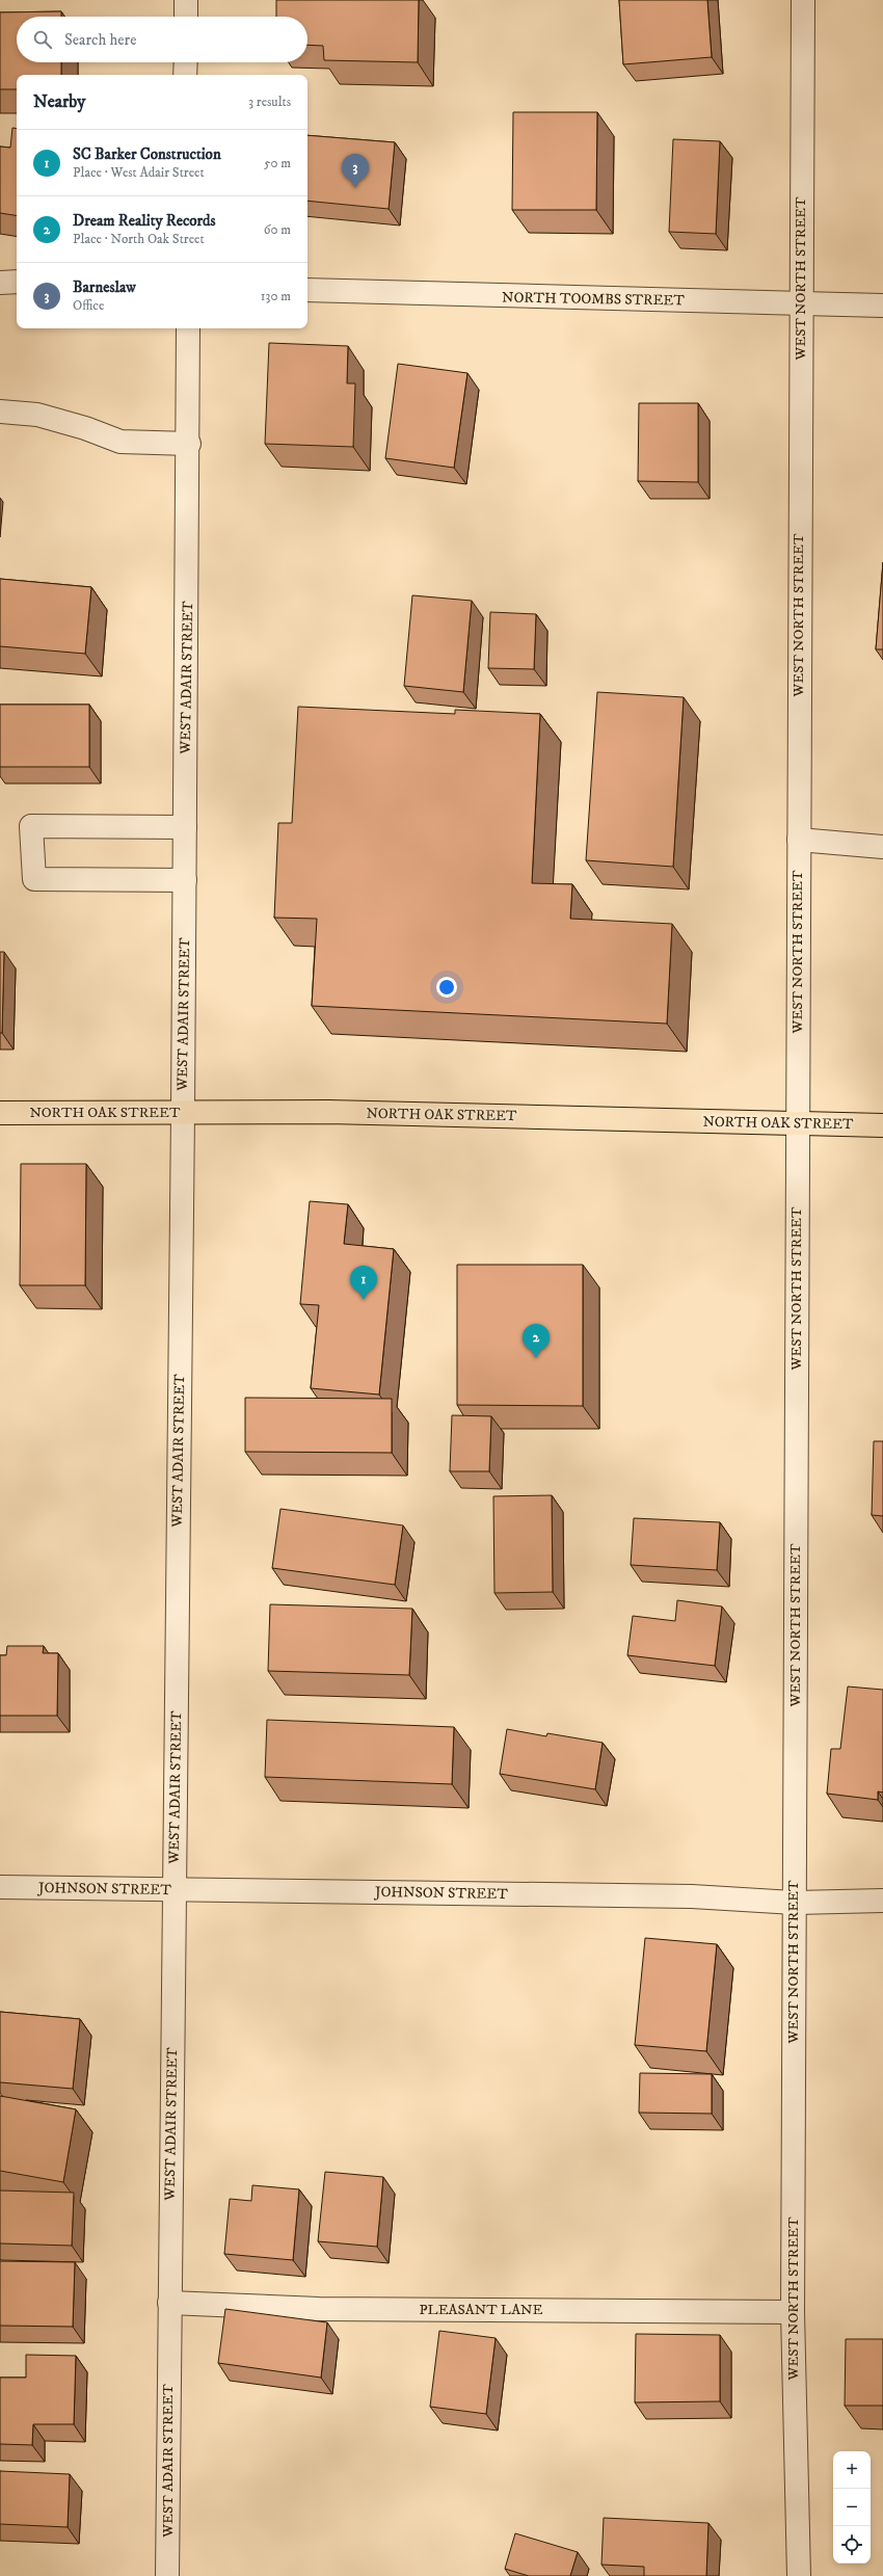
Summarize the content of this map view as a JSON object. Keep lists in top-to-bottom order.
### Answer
{
  "streets": {
    "main road": ["NORTH OAK STREET"],
    "street": [
      "WEST NORTH STREET",
      "NORTH TOOMBS STREET",
      "WEST ADAIR STREET",
      "JOHNSON STREET",
      "PLEASANT LANE"
    ]
  },
  "crossings": [
    ["WEST NORTH STREET", "NORTH TOOMBS STREET"],
    ["WEST NORTH STREET", "NORTH OAK STREET"],
    ["WEST NORTH STREET", "JOHNSON STREET"],
    ["WEST NORTH STREET", "PLEASANT LANE"],
    ["WEST ADAIR STREET", "NORTH OAK STREET"],
    ["WEST ADAIR STREET", "JOHNSON STREET"],
    ["WEST ADAIR STREET", "PLEASANT LANE"]
  ],
  "page": {
    "search": "Search here",
    "heading": ["Nearby", "3 results"],
    "list": [
      {
        "mark": "1",
        "name": "SC Barker Construction",
        "note": "Place · West Adair Street",
        "value": "50 m"
      },
      {
        "mark": "2",
        "name": "Dream Reality Records",
        "note": "Place · North Oak Street",
        "value": "60 m"
      },
      {
        "mark": "3",
        "name": "Barneslaw",
        "note": "Office",
        "value": "130 m"
      }
    ],
    "pins": ["3", "1", "2"],
    "map_buttons": ["+", "−"]
  }
}
